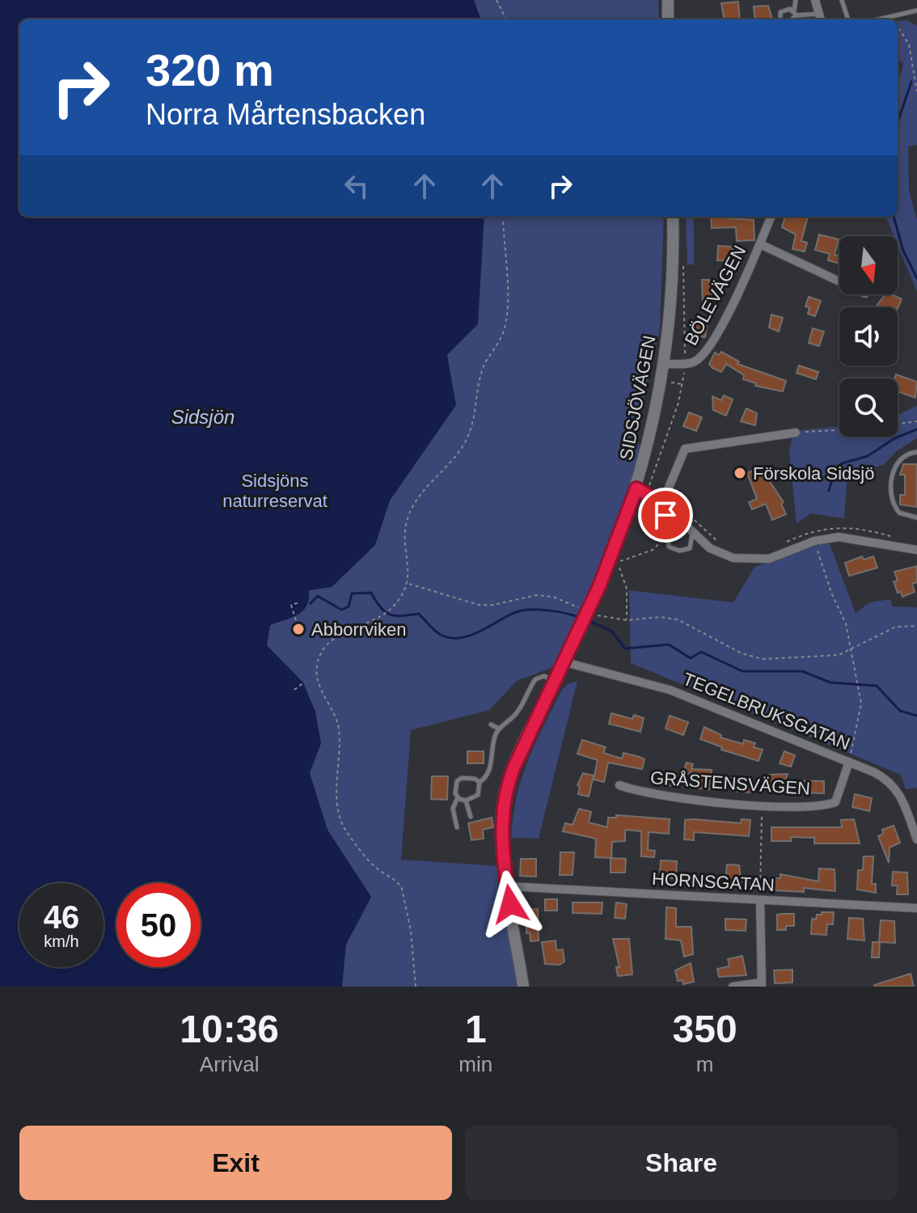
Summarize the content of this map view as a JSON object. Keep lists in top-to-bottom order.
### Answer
{
  "streets": {
    "main road": ["SIDSJÖVÄGEN"],
    "street": [
      "BÖLEVÄGEN",
      "TEGELBRUKSGATAN",
      "GRÅSTENSVÄGEN",
      "HORNSGATAN"
    ]
  },
  "crossings": [
    ["BÖLEVÄGEN", "SIDSJÖVÄGEN"],
    ["SIDSJÖVÄGEN", "TEGELBRUKSGATAN"],
    ["SIDSJÖVÄGEN", "HORNSGATAN"],
    ["TEGELBRUKSGATAN", "GRÅSTENSVÄGEN"]
  ],
  "water": ["Sidsjön"],
  "parks": ["Sidsjöns naturreservat"],
  "places": ["Förskola Sidsjö", "Abborrviken"],
  "north": "bottom",
  "page": {
    "turn": ["320 m", "Norra Mårtensbacken"],
    "speed": "46 km/h",
    "limit": "50",
    "eta": [
      "10:36",
      "Arrival",
      "1",
      "min",
      "350",
      "m"
    ],
    "buttons": ["Exit", "Share"]
  }
}
